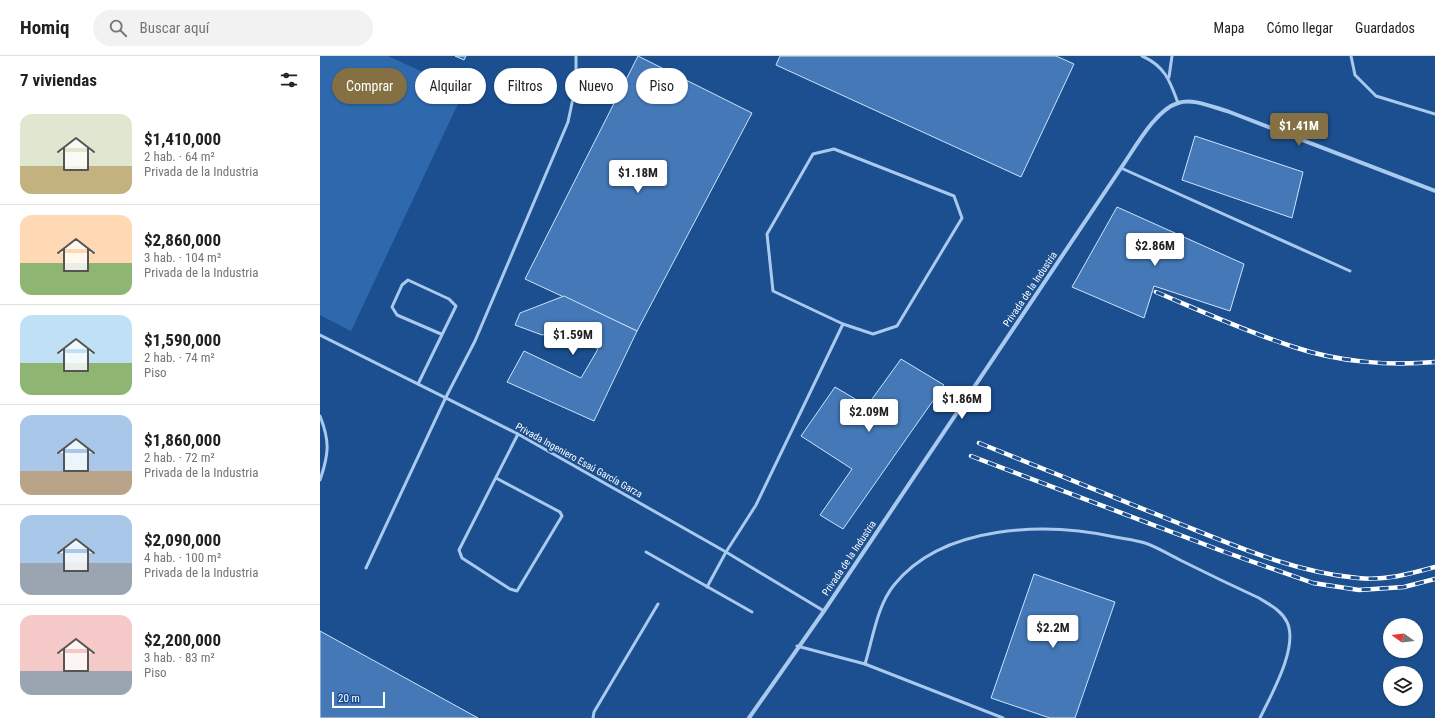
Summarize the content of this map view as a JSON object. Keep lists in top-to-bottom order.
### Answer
{
  "streets": {
    "street": ["Privada de la Industria"],
    "lane": ["Privada Ingeniero Esaú García Garza"]
  },
  "crossings": [
    ["Privada de la Industria", "Privada Ingeniero Esaú García Garza"]
  ],
  "scale_bar": "20 m",
  "north": "left",
  "page": {
    "header": "Homiq",
    "search": "Buscar aquí",
    "nav": ["Mapa", "Cómo llegar", "Guardados"],
    "heading": "7 viviendas",
    "chip": [
      "Comprar",
      "Alquilar",
      "Filtros",
      "Nuevo",
      "Piso"
    ],
    "list": [
      {
        "name": "$1,410,000",
        "note": "2 hab. · 64 m² · Privada de la Industria"
      },
      {
        "name": "$2,860,000",
        "note": "3 hab. · 104 m² · Privada de la Industria"
      },
      {
        "name": "$1,590,000",
        "note": "2 hab. · 74 m² · Piso"
      },
      {
        "name": "$1,860,000",
        "note": "2 hab. · 72 m² · Privada de la Industria"
      },
      {
        "name": "$2,090,000",
        "note": "4 hab. · 100 m² · Privada de la Industria"
      },
      {
        "name": "$2,200,000",
        "note": "3 hab. · 83 m² · Piso"
      }
    ],
    "price": [
      "$1.41M",
      "$1.18M",
      "$2.86M",
      "$1.59M",
      "$1.86M",
      "$2.09M",
      "$2.2M"
    ],
    "scale": "20 m"
  }
}
